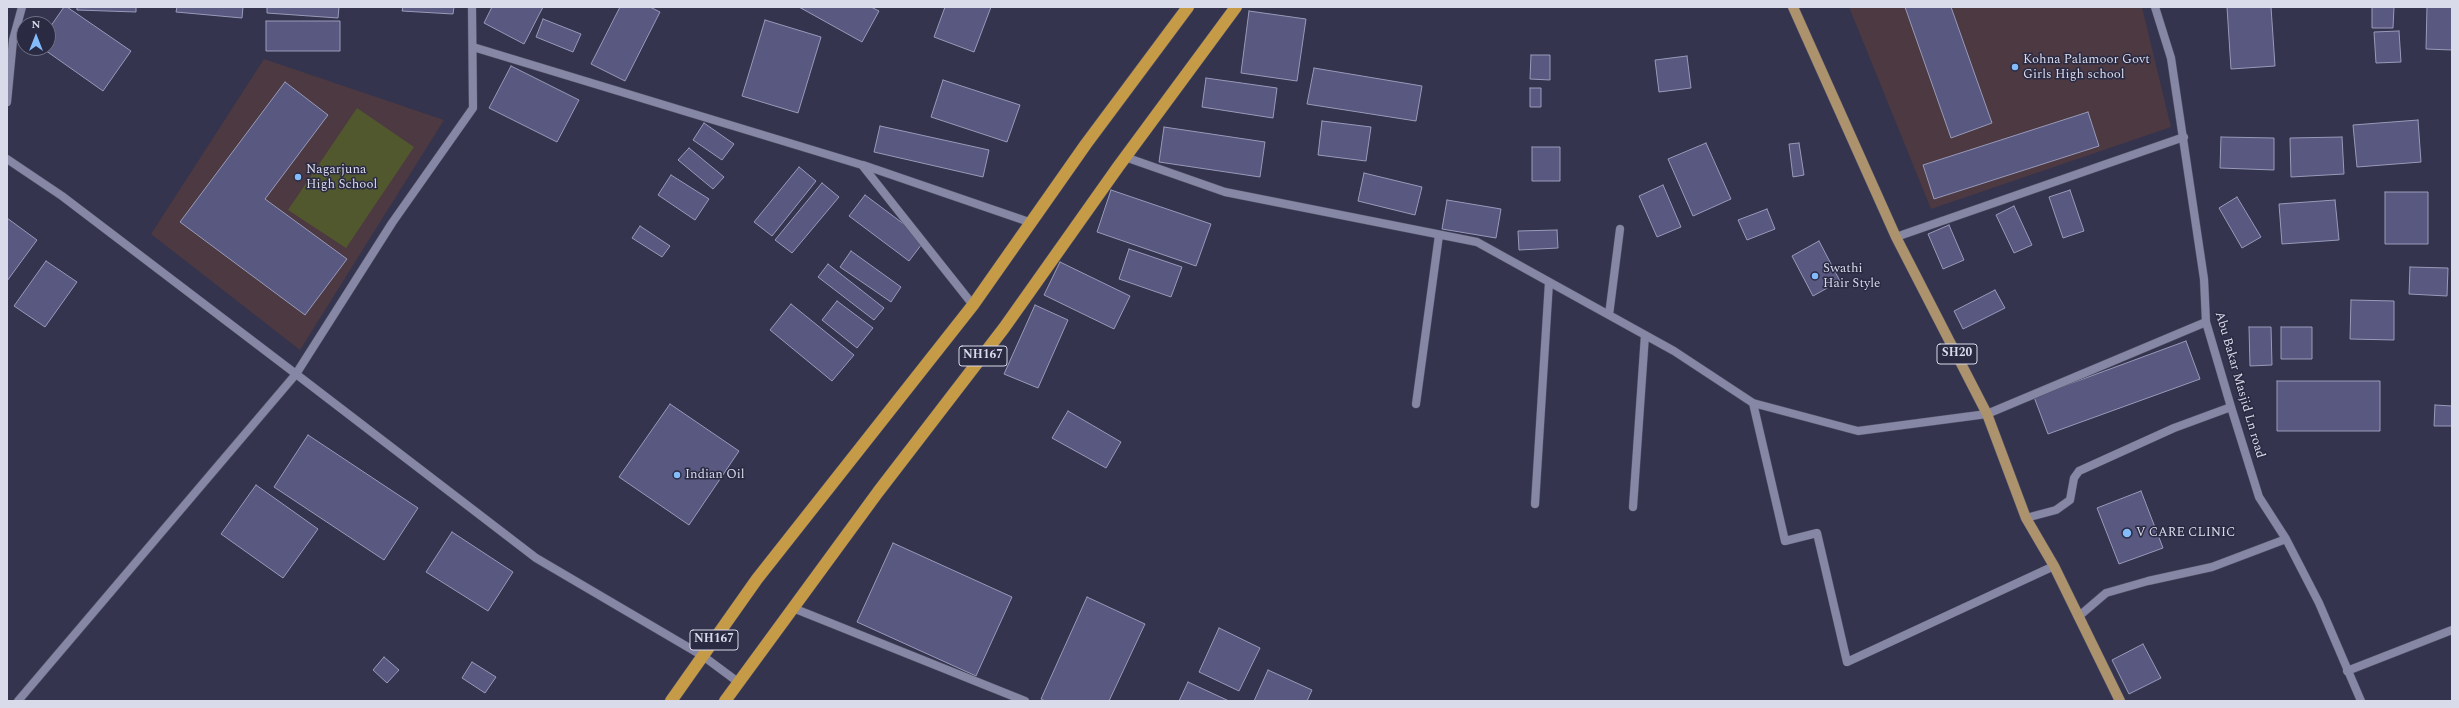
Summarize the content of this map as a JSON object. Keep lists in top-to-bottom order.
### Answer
{
  "streets": {
    "highway": ["NH167"],
    "main road": ["SH20"],
    "street": ["Abu Bakar Masjid Ln road"]
  },
  "places": [
    "Kohna Palamoor Govt Girls High school",
    "Nagarjuna High School",
    "Swathi Hair Style",
    "Indian Oil",
    "V CARE CLINIC"
  ],
  "north": "top"
}
